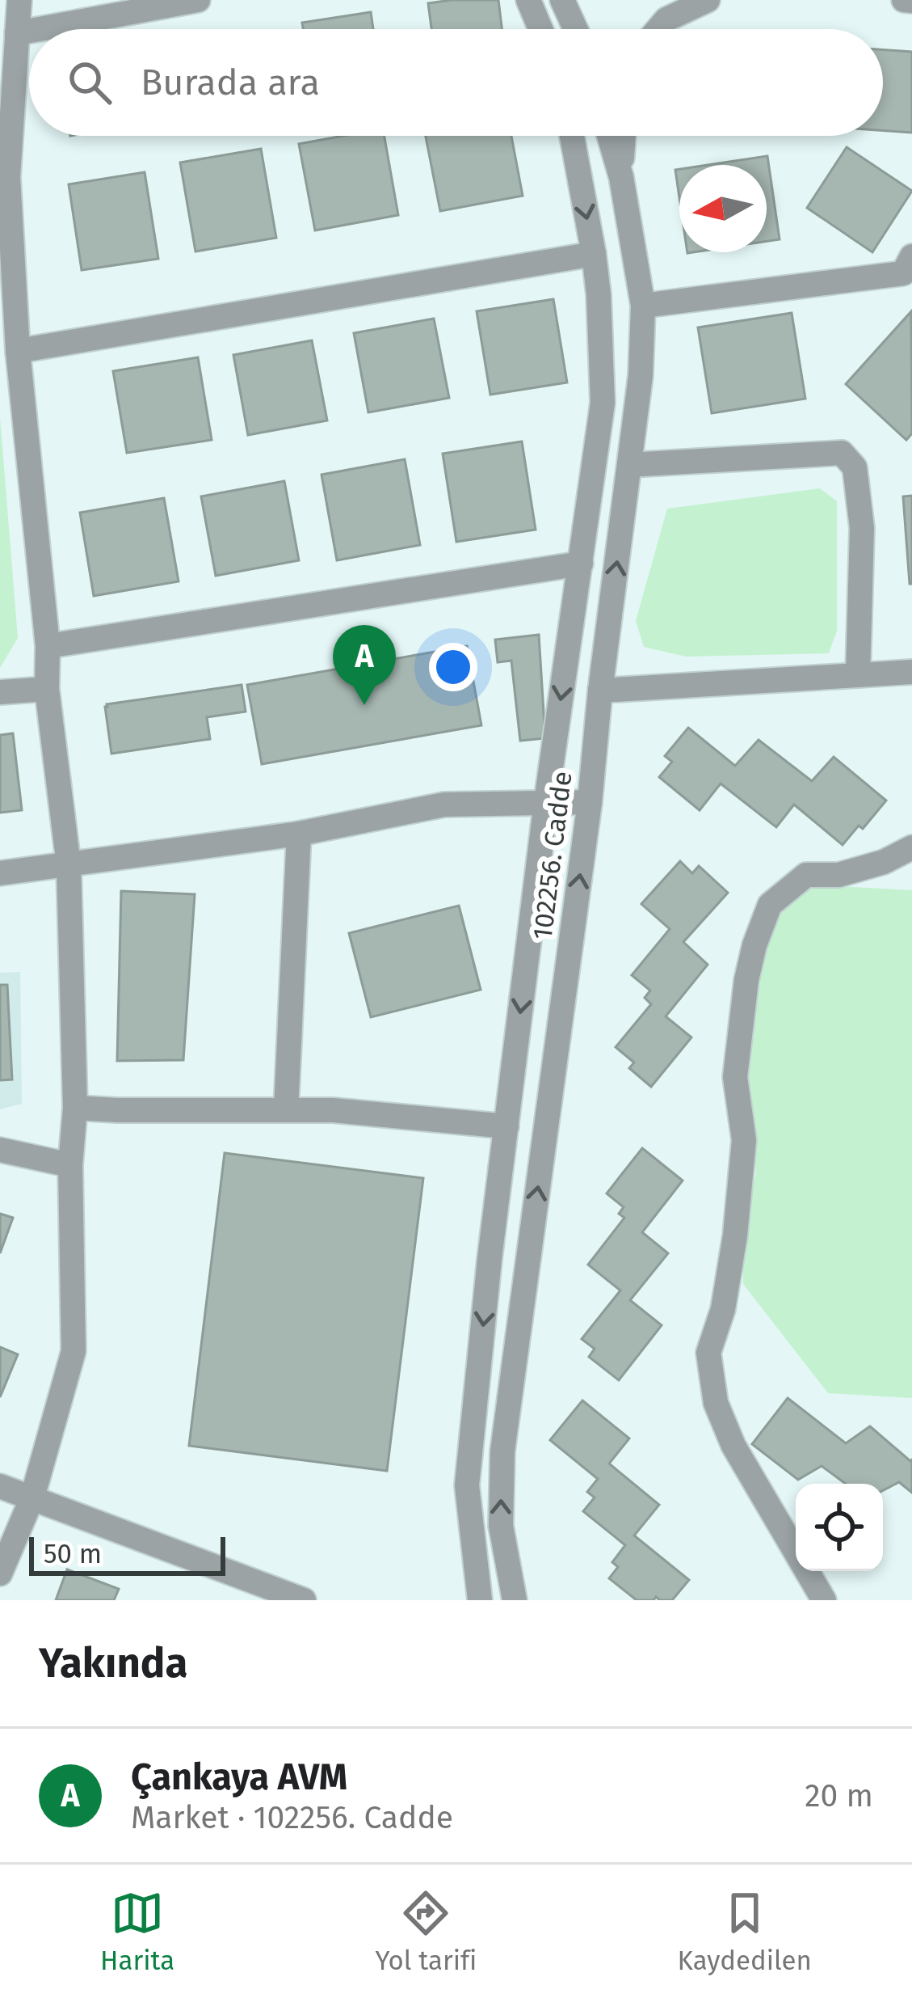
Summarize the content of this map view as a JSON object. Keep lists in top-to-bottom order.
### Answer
{
  "streets": {
    "street": ["102256. Cadde"]
  },
  "scale_bar": "50 m",
  "north": "left",
  "page": {
    "search": "Burada ara",
    "pins": "A",
    "scale": "50 m",
    "heading": "Yakında",
    "list": [
      {
        "mark": "A",
        "name": "Çankaya AVM",
        "note": "Market · 102256. Cadde",
        "value": "20 m"
      }
    ],
    "nav": ["Harita", "Yol tarifi", "Kaydedilen"]
  }
}
